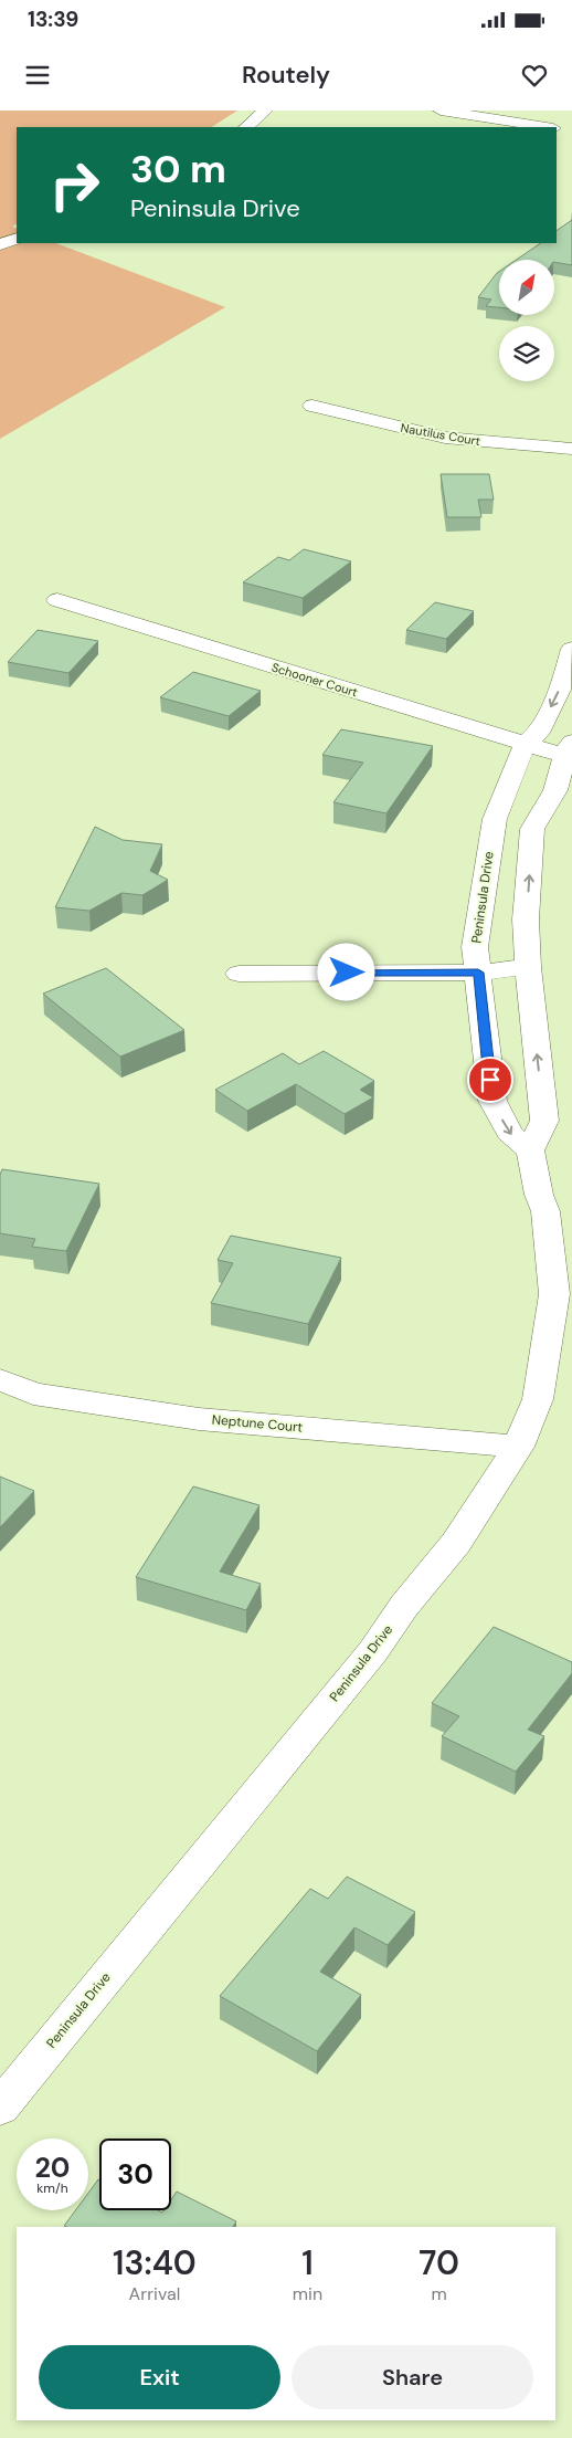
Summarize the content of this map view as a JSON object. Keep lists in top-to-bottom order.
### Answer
{
  "streets": {
    "street": [
      "Nautilus Court",
      "Schooner Court",
      "Peninsula Drive",
      "Neptune Court"
    ]
  },
  "crossings": [
    ["Schooner Court", "Peninsula Drive"],
    ["Peninsula Drive", "Neptune Court"]
  ],
  "north": "top right",
  "page": {
    "status": "13:39",
    "header": "Routely",
    "turn": ["30 m", "Peninsula Drive"],
    "speed": "20 km/h",
    "limit": "30",
    "eta": [
      "13:40",
      "Arrival",
      "1",
      "min",
      "70",
      "m"
    ],
    "buttons": ["Exit", "Share"]
  }
}
